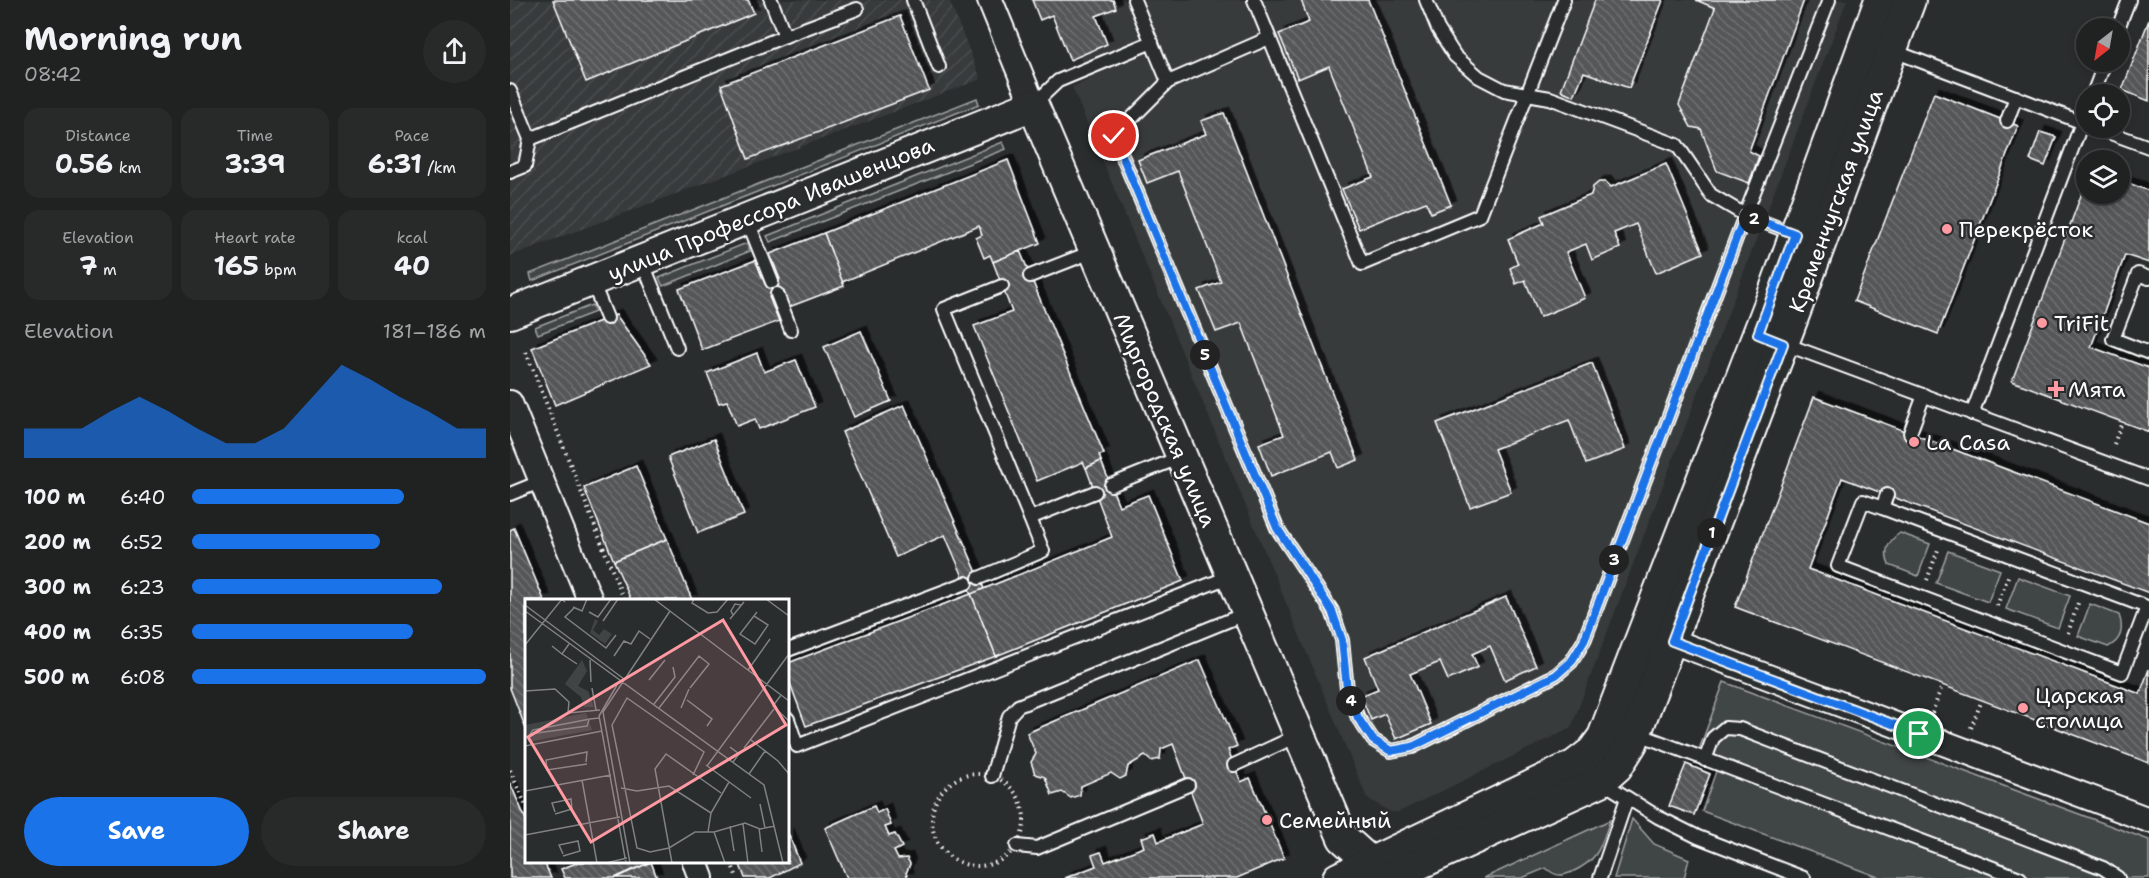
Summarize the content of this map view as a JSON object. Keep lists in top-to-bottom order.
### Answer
{
  "streets": {
    "street": ["Кременчугская улица", "улица Профессора Ивашенцова", "Миргородская улица"]
  },
  "crossings": [
    ["Кременчугская улица", "Миргородская улица"],
    ["улица Профессора Ивашенцова", "Миргородская улица"]
  ],
  "places": {
    "other": [
      "Перекрёсток",
      "TriFit",
      "La Casa",
      "Царская столица",
      "Семейный"
    ],
    "health": ["Мята"]
  },
  "north": "bottom left",
  "page": {
    "heading": ["Morning run", "08:42"],
    "stats": [
      ["Distance", "0.56 km"],
      ["Time", "3:39"],
      ["Pace", "6:31 /km"],
      ["Elevation", "7 m"],
      ["Heart rate", "165 bpm"],
      ["kcal", "40"]
    ],
    "pins": [
      "2",
      "5",
      "1",
      "3",
      "4"
    ],
    "chart": ["Elevation", "181–186 m"],
    "list": [
      {
        "name": "100 m",
        "note": "6:40"
      },
      {
        "name": "200 m",
        "note": "6:52"
      },
      {
        "name": "300 m",
        "note": "6:23"
      },
      {
        "name": "400 m",
        "note": "6:35"
      },
      {
        "name": "500 m",
        "note": "6:08"
      }
    ],
    "buttons": ["Save", "Share"]
  }
}
